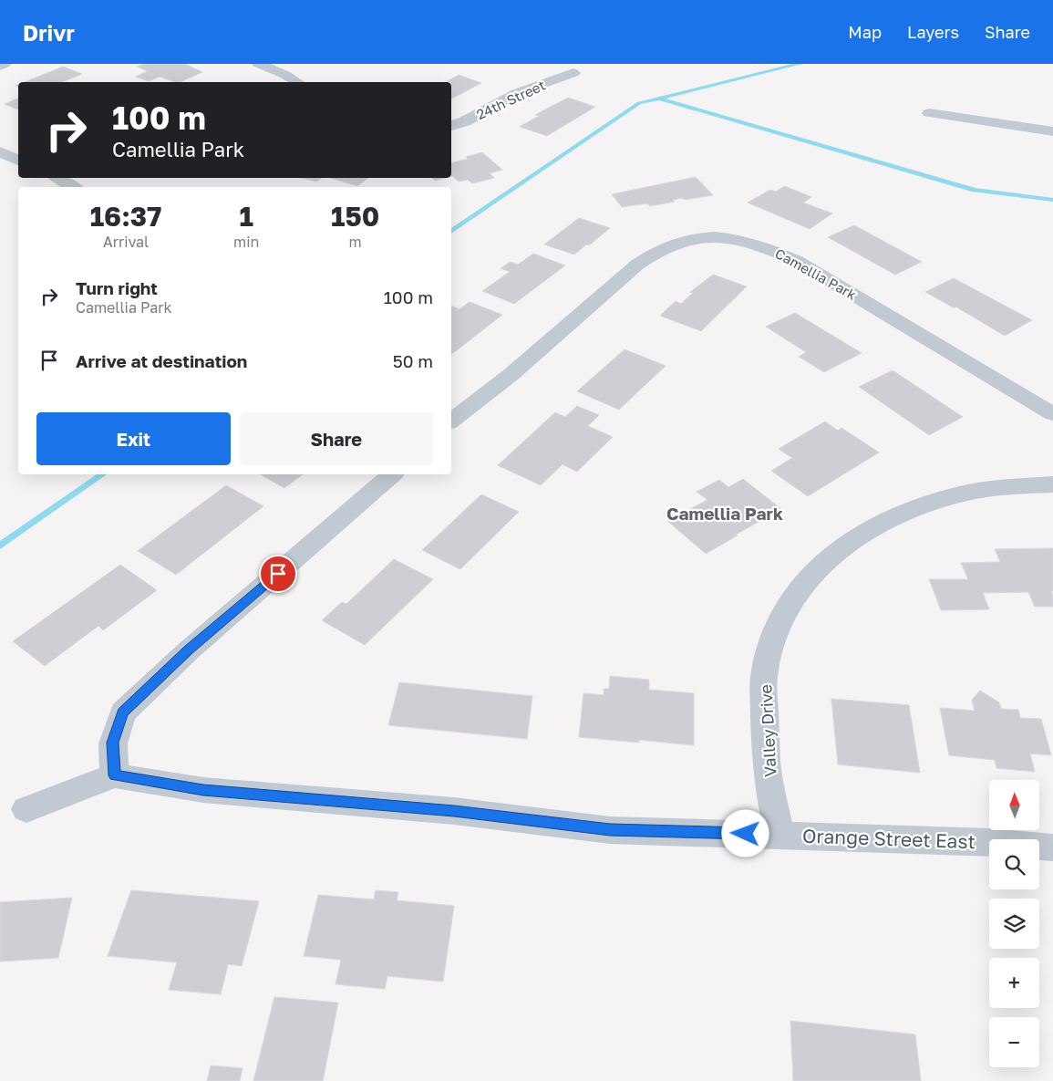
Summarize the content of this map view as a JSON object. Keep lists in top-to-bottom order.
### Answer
{
  "streets": {
    "street": [
      "24th Street",
      "Camellia Park",
      "Valley Drive",
      "Orange Street East"
    ]
  },
  "crossings": [
    ["Valley Drive", "Orange Street East"]
  ],
  "districts": ["Camellia Park"],
  "north": "top",
  "page": {
    "header": "Drivr",
    "nav": ["Map", "Layers", "Share"],
    "turn": ["100 m", "Camellia Park"],
    "eta": [
      "16:37",
      "Arrival",
      "1",
      "min",
      "150",
      "m"
    ],
    "list": [
      {
        "name": "Turn right",
        "note": "Camellia Park",
        "value": "100 m"
      },
      {
        "name": "Arrive at destination",
        "value": "50 m"
      }
    ],
    "buttons": ["Exit", "Share"],
    "map_buttons": ["+", "−"]
  }
}
